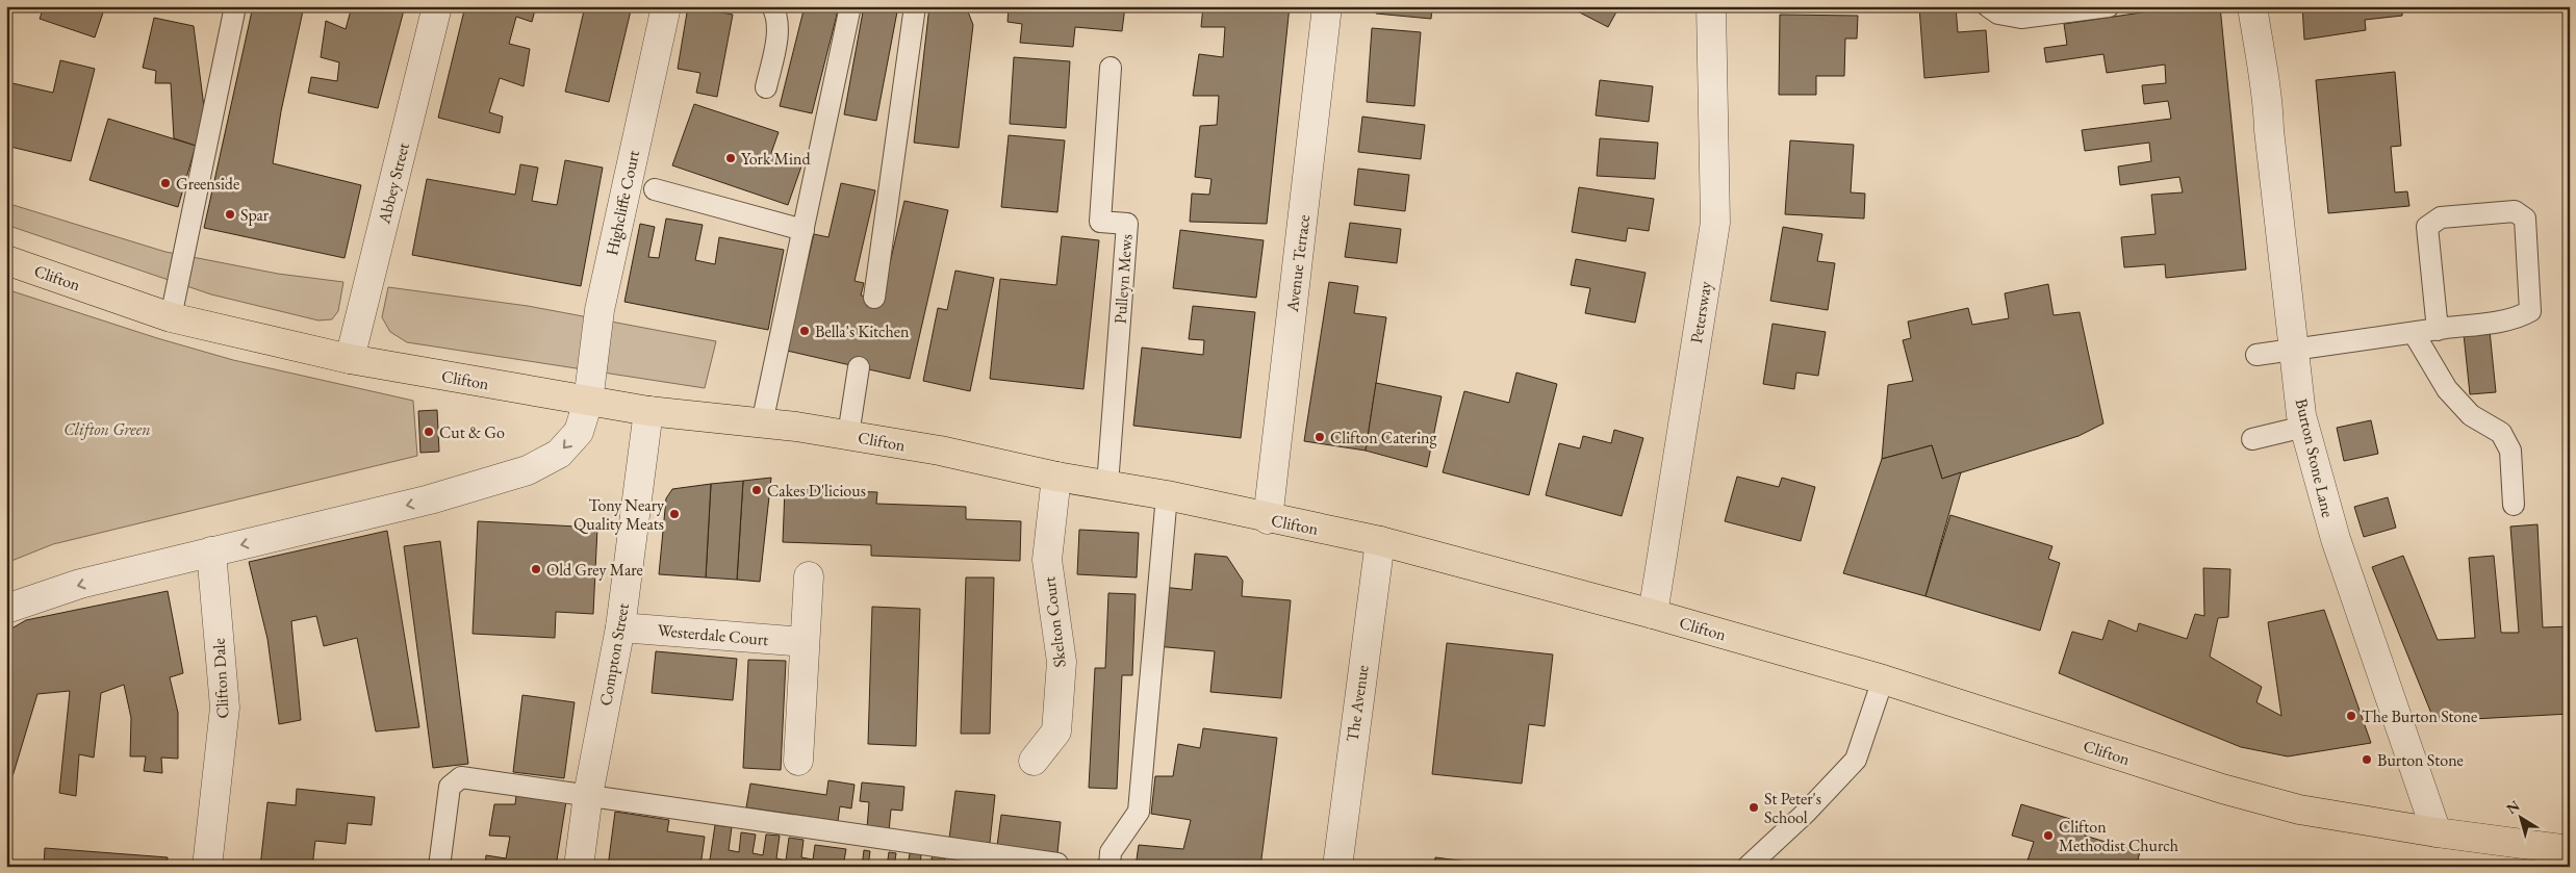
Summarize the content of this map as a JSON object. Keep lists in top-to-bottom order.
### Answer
{
  "streets": {
    "main road": ["Clifton"],
    "street": [
      "Abbey Street",
      "Highcliffe Court",
      "Avenue Terrace",
      "Petersway",
      "Burton Stone Lane",
      "Skelton Court",
      "Westerdale Court",
      "Compton Street",
      "Clifton Dale",
      "The Avenue"
    ],
    "lane": ["Pulleyn Mews"]
  },
  "crossings": [
    ["Abbey Street", "Clifton"],
    ["Highcliffe Court", "Clifton"],
    ["Avenue Terrace", "Clifton"],
    ["Clifton", "Pulleyn Mews"],
    ["Clifton", "Petersway"],
    ["Clifton", "Burton Stone Lane"],
    ["Clifton", "Skelton Court"],
    ["Clifton", "Compton Street"],
    ["Clifton", "The Avenue"],
    ["Westerdale Court", "Compton Street"]
  ],
  "parks": ["Clifton Green"],
  "places": [
    "York Mind",
    "Greenside",
    "Spar",
    "Bella's Kitchen",
    "Cut & Go",
    "Clifton Catering",
    "Cakes D'licious",
    "Tony Neary Quality Meats",
    "Old Grey Mare",
    "The Burton Stone",
    "Burton Stone",
    "St Peter's School",
    "Clifton Methodist Church"
  ],
  "north": "top left"
}
